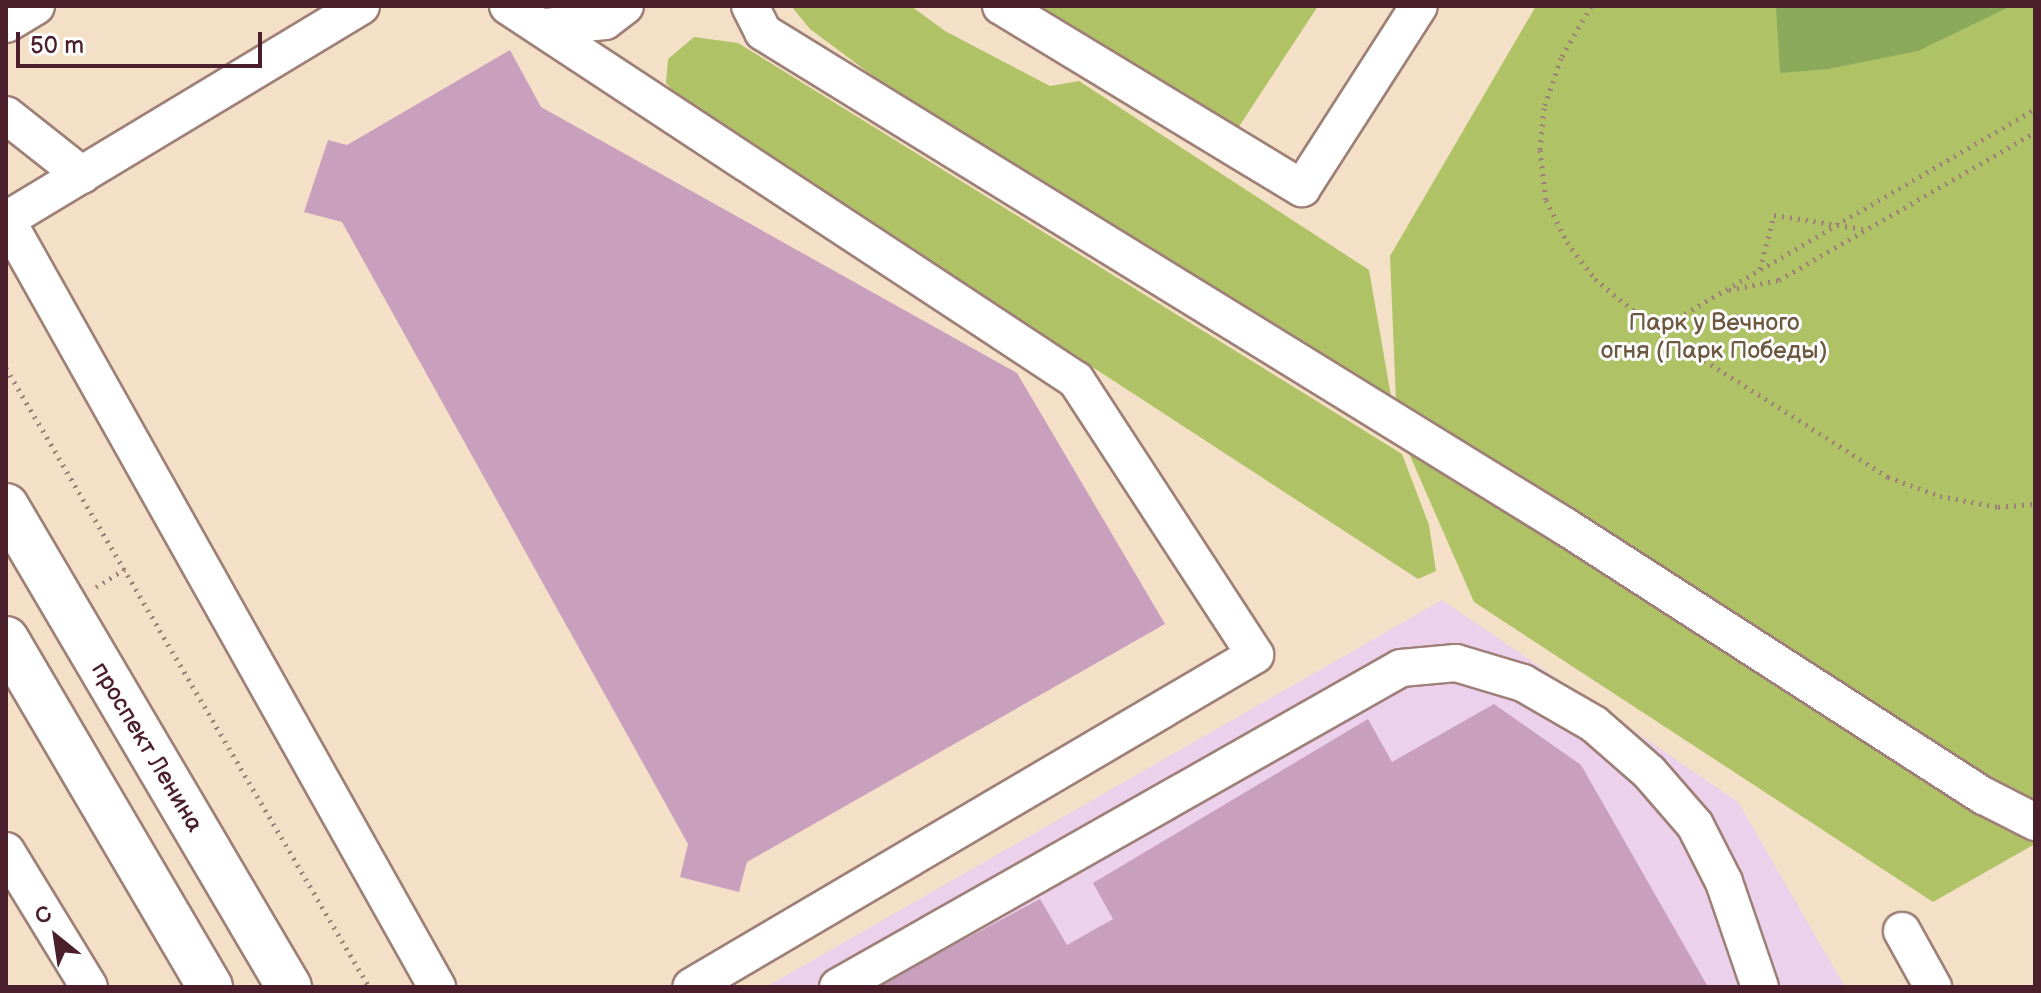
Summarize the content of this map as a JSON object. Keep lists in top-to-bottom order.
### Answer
{
  "streets": {
    "main road": ["проспект Ленина"]
  },
  "parks": ["Парк у Вечного огня (Парк Победы)"],
  "scale_bar": "50 m",
  "north": "top left"
}
